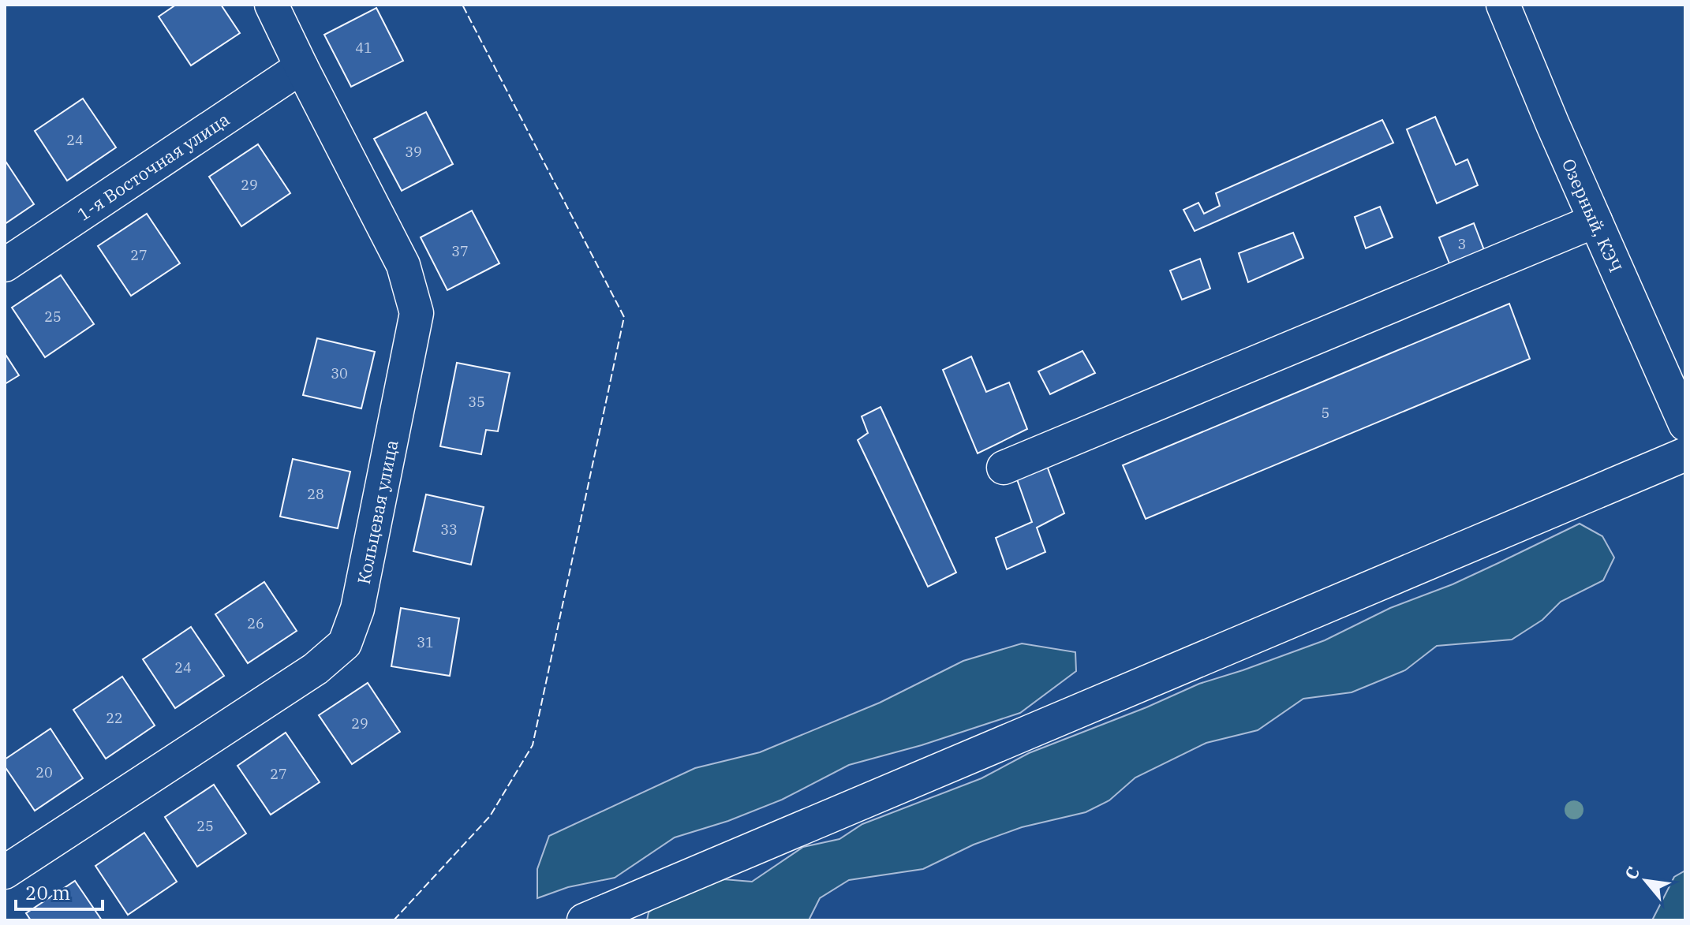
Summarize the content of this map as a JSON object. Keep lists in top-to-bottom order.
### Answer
{
  "streets": {
    "street": ["1-я Восточная улица", "Озерный, КЭЧ", "Кольцевая улица"]
  },
  "crossings": [
    ["1-я Восточная улица", "Кольцевая улица"]
  ],
  "house_numbers": [
    "41",
    "24",
    "39",
    "29",
    "3",
    "37",
    "27",
    "25",
    "30",
    "35",
    "5",
    "28",
    "33",
    "26",
    "31",
    "24",
    "22",
    "29",
    "20",
    "27",
    "25"
  ],
  "scale_bar": "20 m",
  "north": "top left"
}
